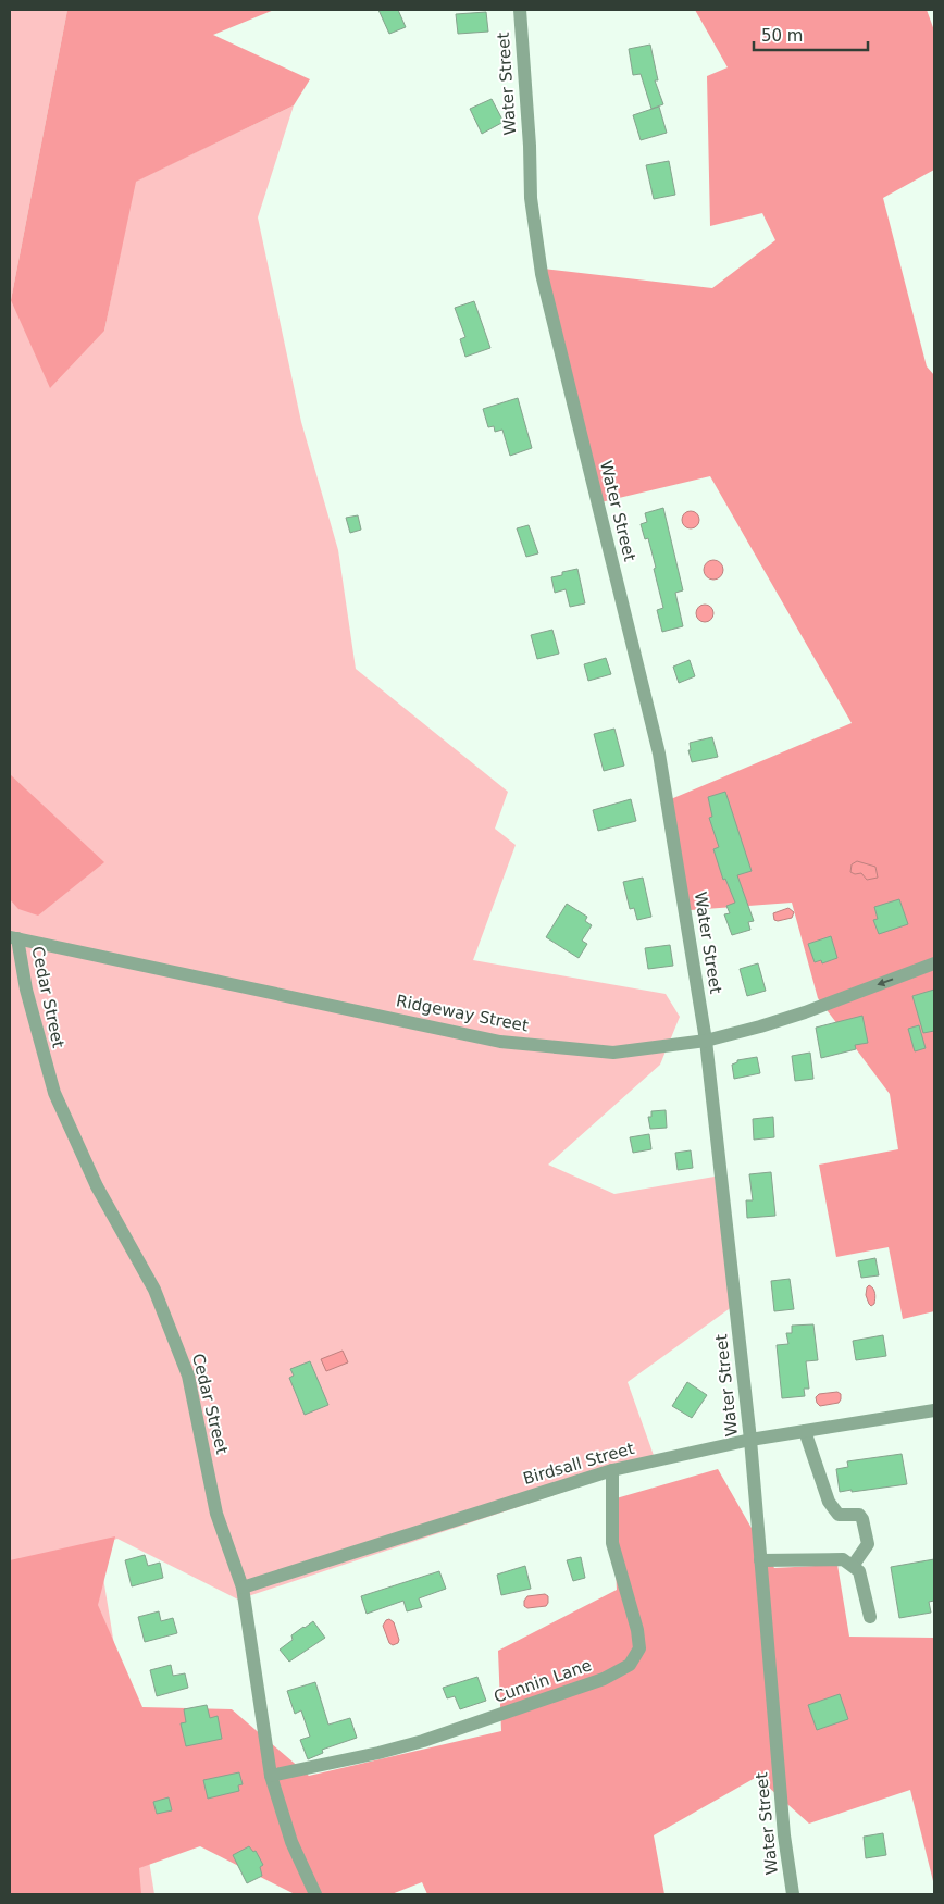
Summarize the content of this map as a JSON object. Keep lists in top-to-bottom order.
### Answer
{
  "streets": {
    "street": [
      "Water Street",
      "Cedar Street",
      "Ridgeway Street",
      "Birdsall Street",
      "Cunnin Lane"
    ]
  },
  "crossings": [
    ["Water Street", "Ridgeway Street"],
    ["Water Street", "Birdsall Street"],
    ["Cedar Street", "Ridgeway Street"],
    ["Cedar Street", "Birdsall Street"],
    ["Cedar Street", "Cunnin Lane"],
    ["Birdsall Street", "Cunnin Lane"]
  ],
  "scale_bar": "50 m"
}
